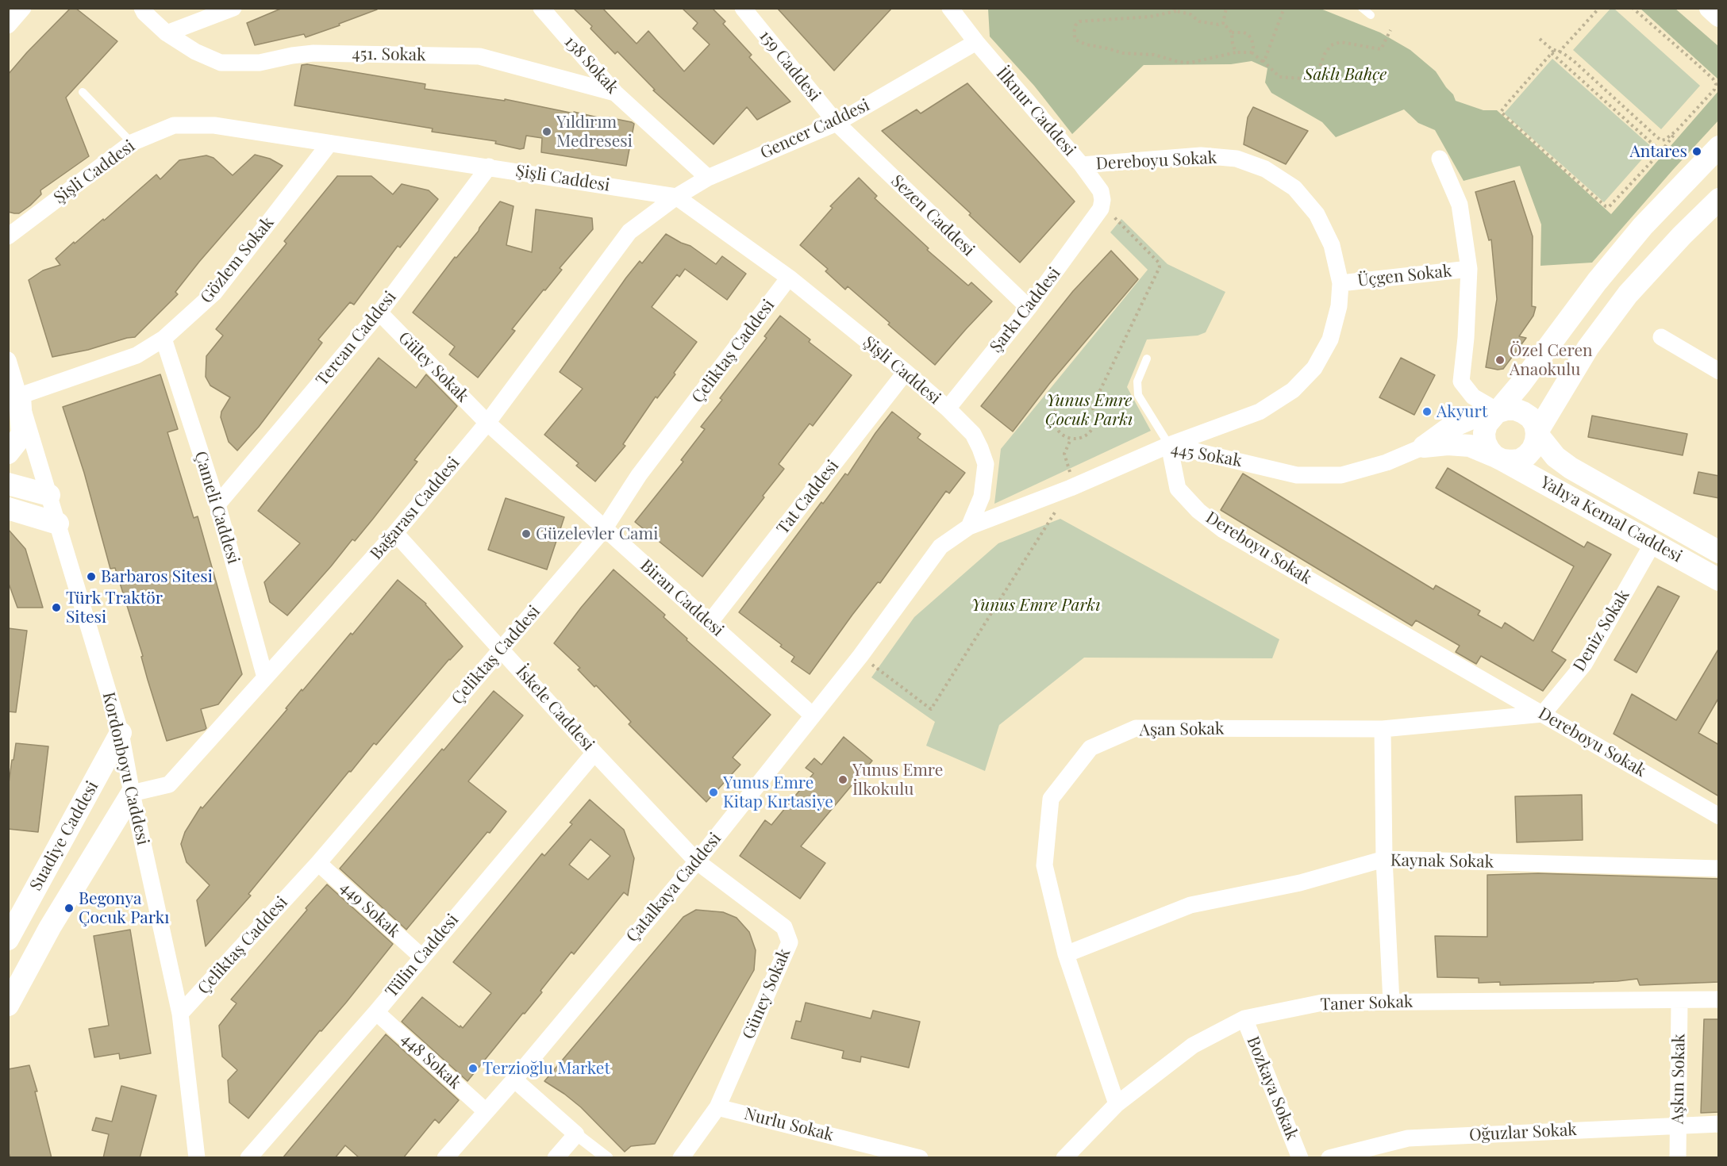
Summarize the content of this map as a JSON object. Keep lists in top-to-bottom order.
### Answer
{
  "streets": {
    "main road": ["445 Sokak", "Yahya Kemal Caddesi", "Suadiye Caddesi"],
    "street": [
      "451. Sokak",
      "138 Sokak",
      "159 Caddesi",
      "İlknur Caddesi",
      "Gencer Caddesi",
      "Dereboyu Sokak",
      "Şişli Caddesi",
      "Sezen Caddesi",
      "Gözlem Sokak",
      "Üçgen Sokak",
      "Şarkı Caddesi",
      "Tercan Caddesi",
      "Çeliktaş Caddesi",
      "Güley Sokak",
      "Tat Caddesi",
      "Çameli Caddesi",
      "Bağarası Caddesi",
      "Biran Caddesi",
      "Deniz Sokak",
      "İskele Caddesi",
      "Aşan Sokak",
      "Kordonboyu Caddesi",
      "Kaynak Sokak",
      "Çatalkaya Caddesi",
      "449 Sokak",
      "Tülin Caddesi",
      "Güney Sokak",
      "Taner Sokak",
      "448 Sokak",
      "Aşkın Sokak",
      "Bozkaya Sokak",
      "Nurlu Sokak",
      "Oğuzlar Sokak"
    ]
  },
  "crossings": [
    ["451. Sokak", "138 Sokak"],
    ["138 Sokak", "Gencer Caddesi"],
    ["159 Caddesi", "Gencer Caddesi"],
    ["159 Caddesi", "Sezen Caddesi"],
    ["İlknur Caddesi", "Gencer Caddesi"],
    ["İlknur Caddesi", "Dereboyu Sokak"],
    ["İlknur Caddesi", "Şarkı Caddesi"],
    ["Gencer Caddesi", "Şişli Caddesi"],
    ["Gencer Caddesi", "Sezen Caddesi"],
    ["Gencer Caddesi", "Bağarası Caddesi"],
    ["Dereboyu Sokak", "Üçgen Sokak"],
    ["Dereboyu Sokak", "445 Sokak"],
    ["Dereboyu Sokak", "Deniz Sokak"],
    ["Dereboyu Sokak", "Aşan Sokak"],
    ["Şişli Caddesi", "Gözlem Sokak"],
    ["Şişli Caddesi", "Şarkı Caddesi"],
    ["Şişli Caddesi", "Tercan Caddesi"],
    ["Şişli Caddesi", "Çeliktaş Caddesi"],
    ["Şişli Caddesi", "445 Sokak"],
    ["Şişli Caddesi", "Tat Caddesi"],
    ["Şişli Caddesi", "Bağarası Caddesi"],
    ["Şişli Caddesi", "Çatalkaya Caddesi"],
    ["Sezen Caddesi", "Şarkı Caddesi"],
    ["Gözlem Sokak", "Çameli Caddesi"],
    ["Gözlem Sokak", "Kordonboyu Caddesi"],
    ["Tercan Caddesi", "Güley Sokak"],
    ["Tercan Caddesi", "Çameli Caddesi"],
    ["Çeliktaş Caddesi", "Biran Caddesi"],
    ["Çeliktaş Caddesi", "İskele Caddesi"],
    ["Çeliktaş Caddesi", "Kordonboyu Caddesi"],
    ["Çeliktaş Caddesi", "449 Sokak"],
    ["Güley Sokak", "Bağarası Caddesi"],
    ["Güley Sokak", "Biran Caddesi"],
    ["445 Sokak", "Yahya Kemal Caddesi"],
    ["445 Sokak", "Çatalkaya Caddesi"],
    ["Tat Caddesi", "Biran Caddesi"],
    ["Çameli Caddesi", "Bağarası Caddesi"],
    ["Bağarası Caddesi", "Biran Caddesi"],
    ["Bağarası Caddesi", "İskele Caddesi"],
    ["Bağarası Caddesi", "Kordonboyu Caddesi"],
    ["Bağarası Caddesi", "Suadiye Caddesi"],
    ["Yahya Kemal Caddesi", "Deniz Sokak"],
    ["Biran Caddesi", "Çatalkaya Caddesi"],
    ["Deniz Sokak", "Aşan Sokak"],
    ["İskele Caddesi", "Çatalkaya Caddesi"],
    ["İskele Caddesi", "Tülin Caddesi"],
    ["İskele Caddesi", "Güney Sokak"],
    ["Aşan Sokak", "Kaynak Sokak"],
    ["Aşan Sokak", "Taner Sokak"],
    ["Kordonboyu Caddesi", "Suadiye Caddesi"],
    ["Çatalkaya Caddesi", "Güney Sokak"],
    ["Çatalkaya Caddesi", "448 Sokak"],
    ["449 Sokak", "Tülin Caddesi"],
    ["Tülin Caddesi", "448 Sokak"],
    ["Güney Sokak", "Nurlu Sokak"],
    ["Taner Sokak", "Aşkın Sokak"],
    ["Taner Sokak", "Bozkaya Sokak"],
    ["Aşkın Sokak", "Oğuzlar Sokak"]
  ],
  "parks": ["Saklı Bahçe", "Yunus Emre Çocuk Parkı", "Yunus Emre Parkı"],
  "places": [
    "Yıldırım Medresesi",
    "Antares",
    "Özel Ceren Anaokulu",
    "Akyurt",
    "Güzelevler Cami",
    "Barbaros Sitesi",
    "Türk Traktör Sitesi",
    "Yunus Emre İlkokulu",
    "Yunus Emre Kitap Kırtasiye",
    "Begonya Çocuk Parkı",
    "Terzioğlu Market"
  ]
}
